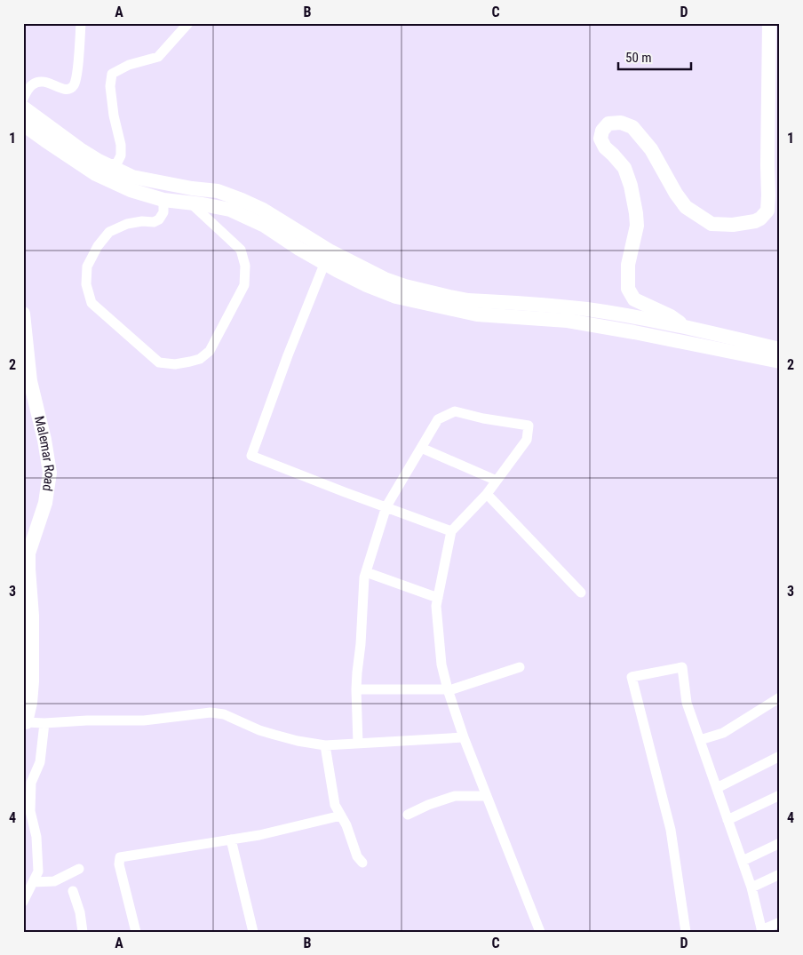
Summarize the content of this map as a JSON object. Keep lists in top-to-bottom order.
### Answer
{
  "streets": {
    "main road": ["Malemar Road"]
  },
  "scale_bar": "50 m",
  "grid": {
    "columns": [
      "A",
      "B",
      "C",
      "D"
    ],
    "rows": [
      "1",
      "2",
      "3",
      "4"
    ]
  }
}
